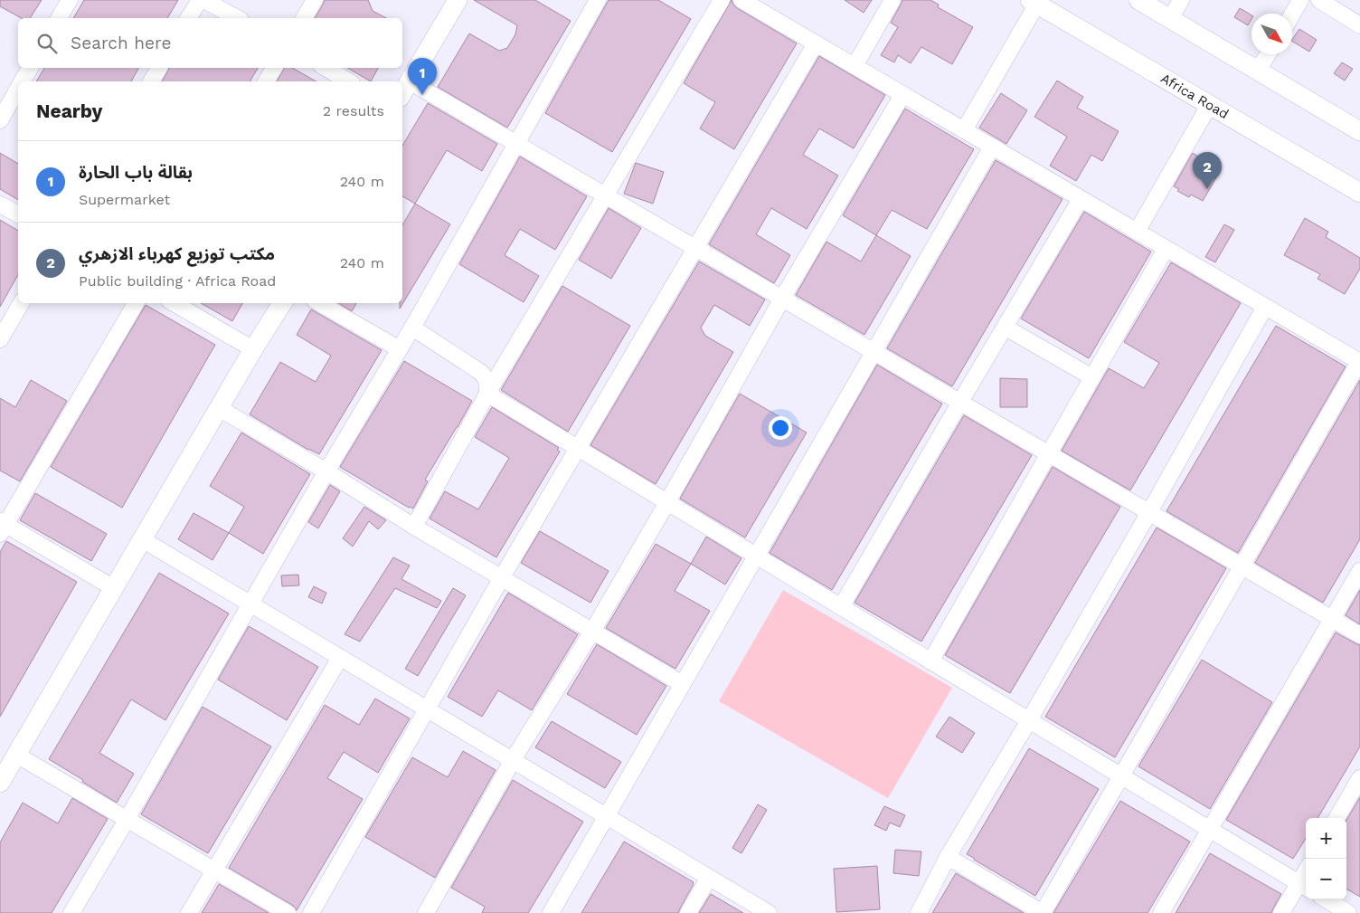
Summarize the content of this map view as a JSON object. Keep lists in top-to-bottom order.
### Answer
{
  "streets": {
    "street": ["Africa Road"]
  },
  "north": "bottom right",
  "page": {
    "search": "Search here",
    "pins": ["1", "2"],
    "heading": ["Nearby", "2 results"],
    "list": [
      {
        "mark": "1",
        "name": "بقالة باب الحارة",
        "note": "Supermarket",
        "value": "240 m"
      },
      {
        "mark": "2",
        "name": "مكتب توزيع كهرباء الازهري",
        "note": "Public building · Africa Road",
        "value": "240 m"
      }
    ],
    "map_buttons": ["+", "−"]
  }
}
